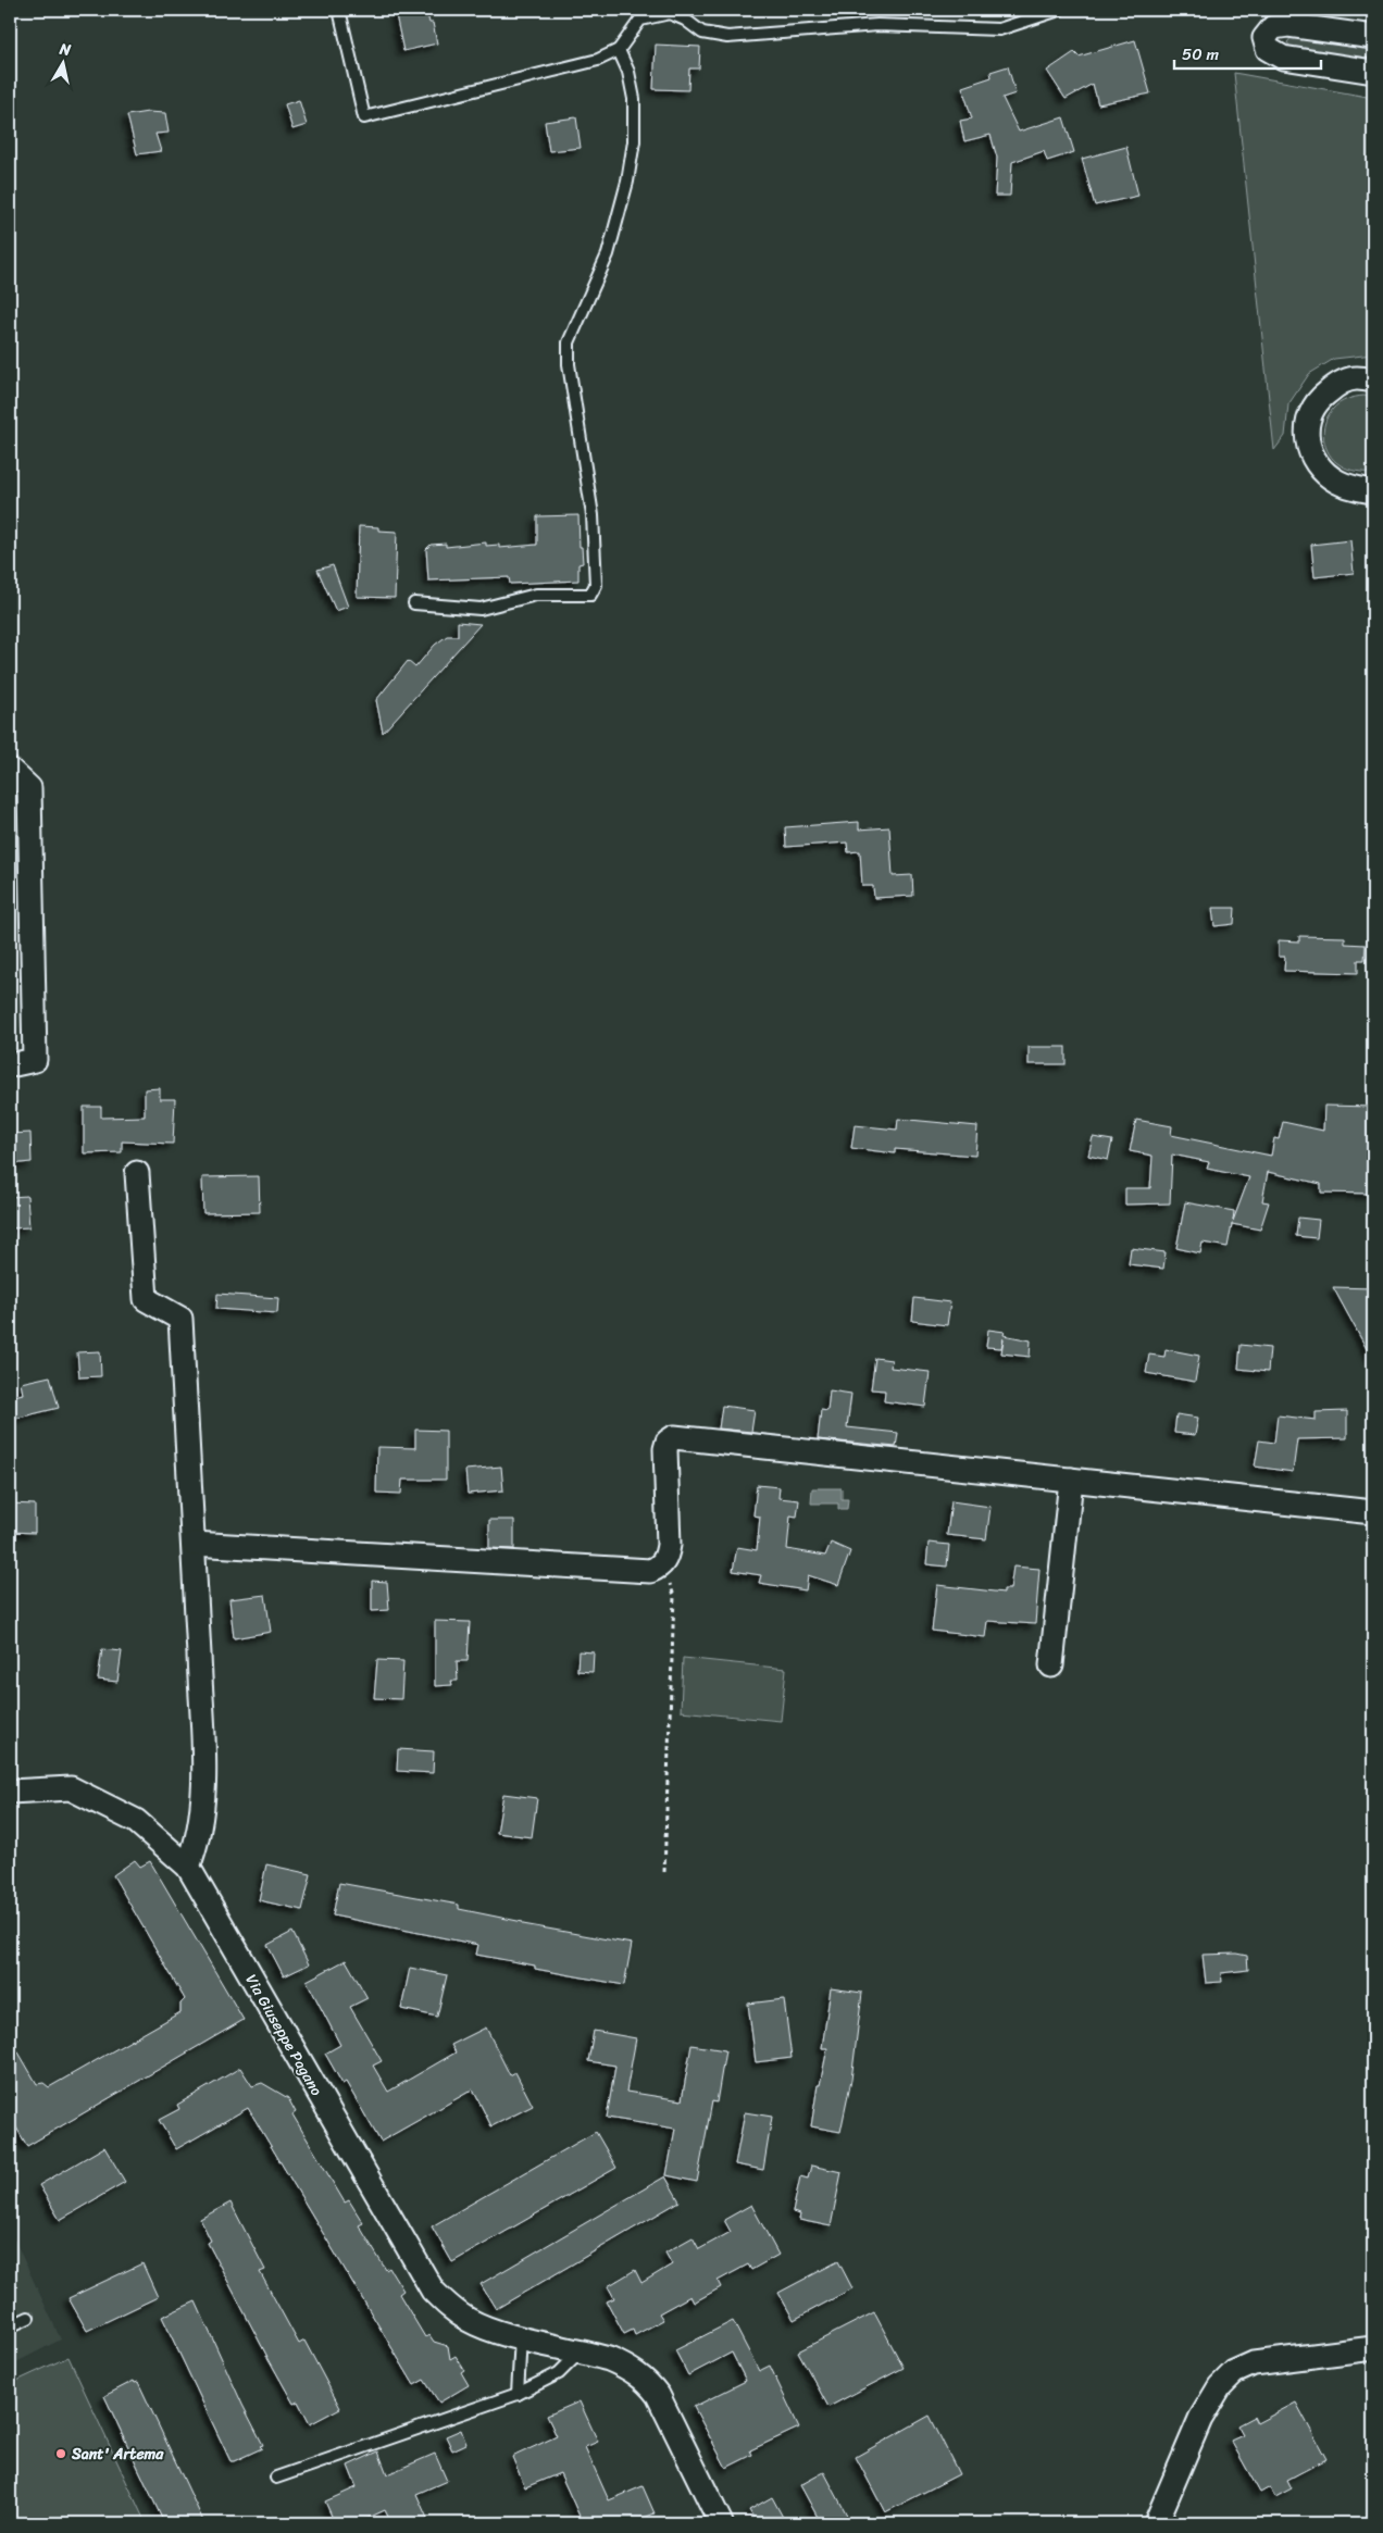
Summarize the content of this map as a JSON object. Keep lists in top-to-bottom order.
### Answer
{
  "streets": {
    "street": ["Via Giuseppe Pagano"]
  },
  "places": ["Sant' Artema"],
  "scale_bar": "50 m",
  "north": "top"
}
